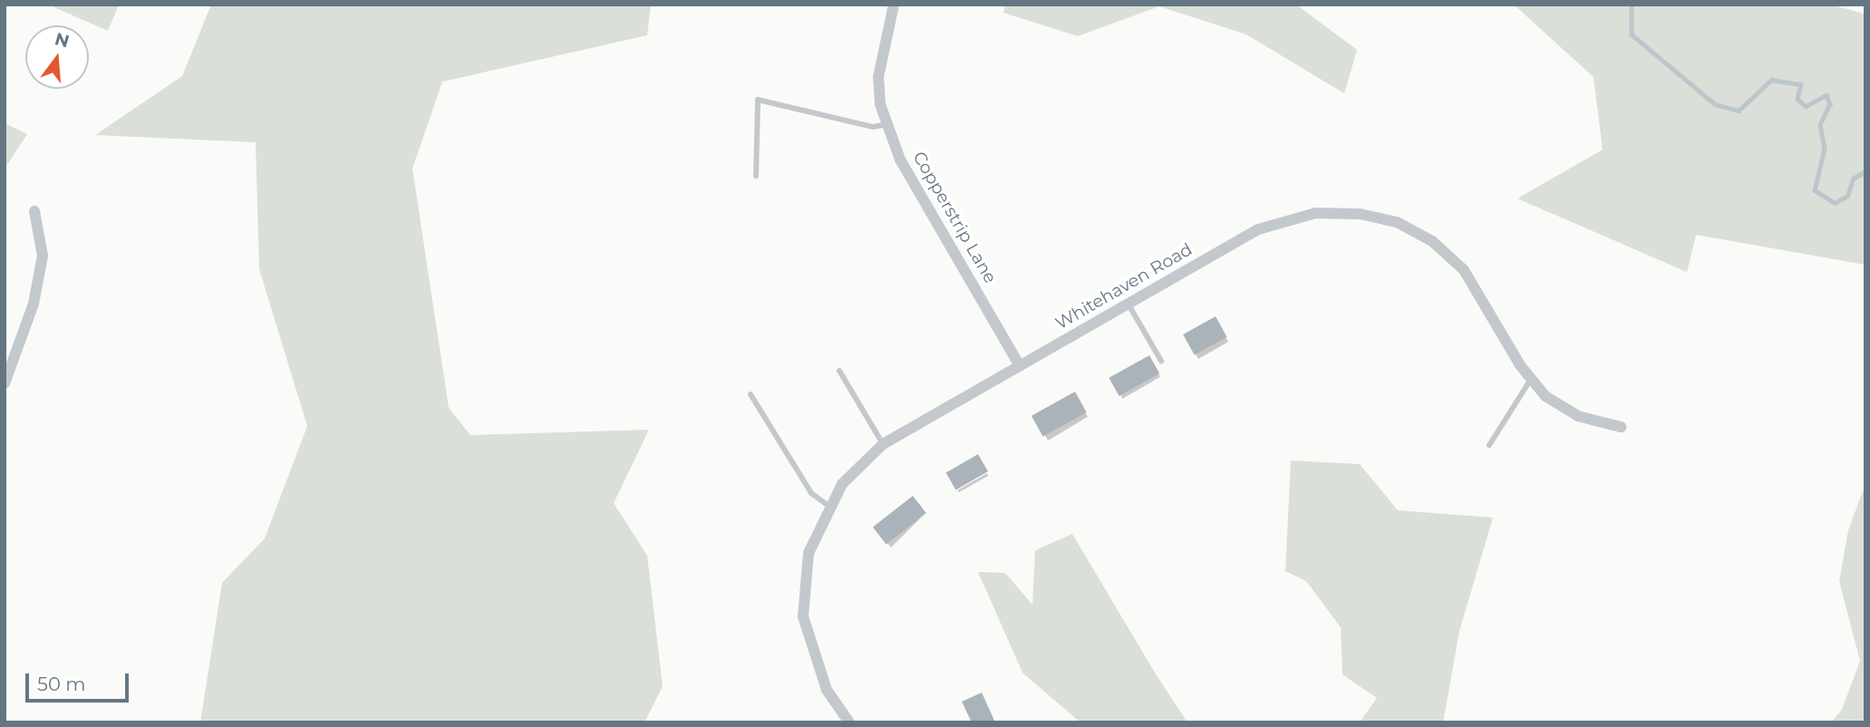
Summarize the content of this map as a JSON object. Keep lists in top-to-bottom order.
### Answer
{
  "streets": {
    "street": ["Copperstrip Lane", "Whitehaven Road"]
  },
  "crossings": [
    ["Copperstrip Lane", "Whitehaven Road"]
  ],
  "scale_bar": "50 m",
  "north": "top"
}
